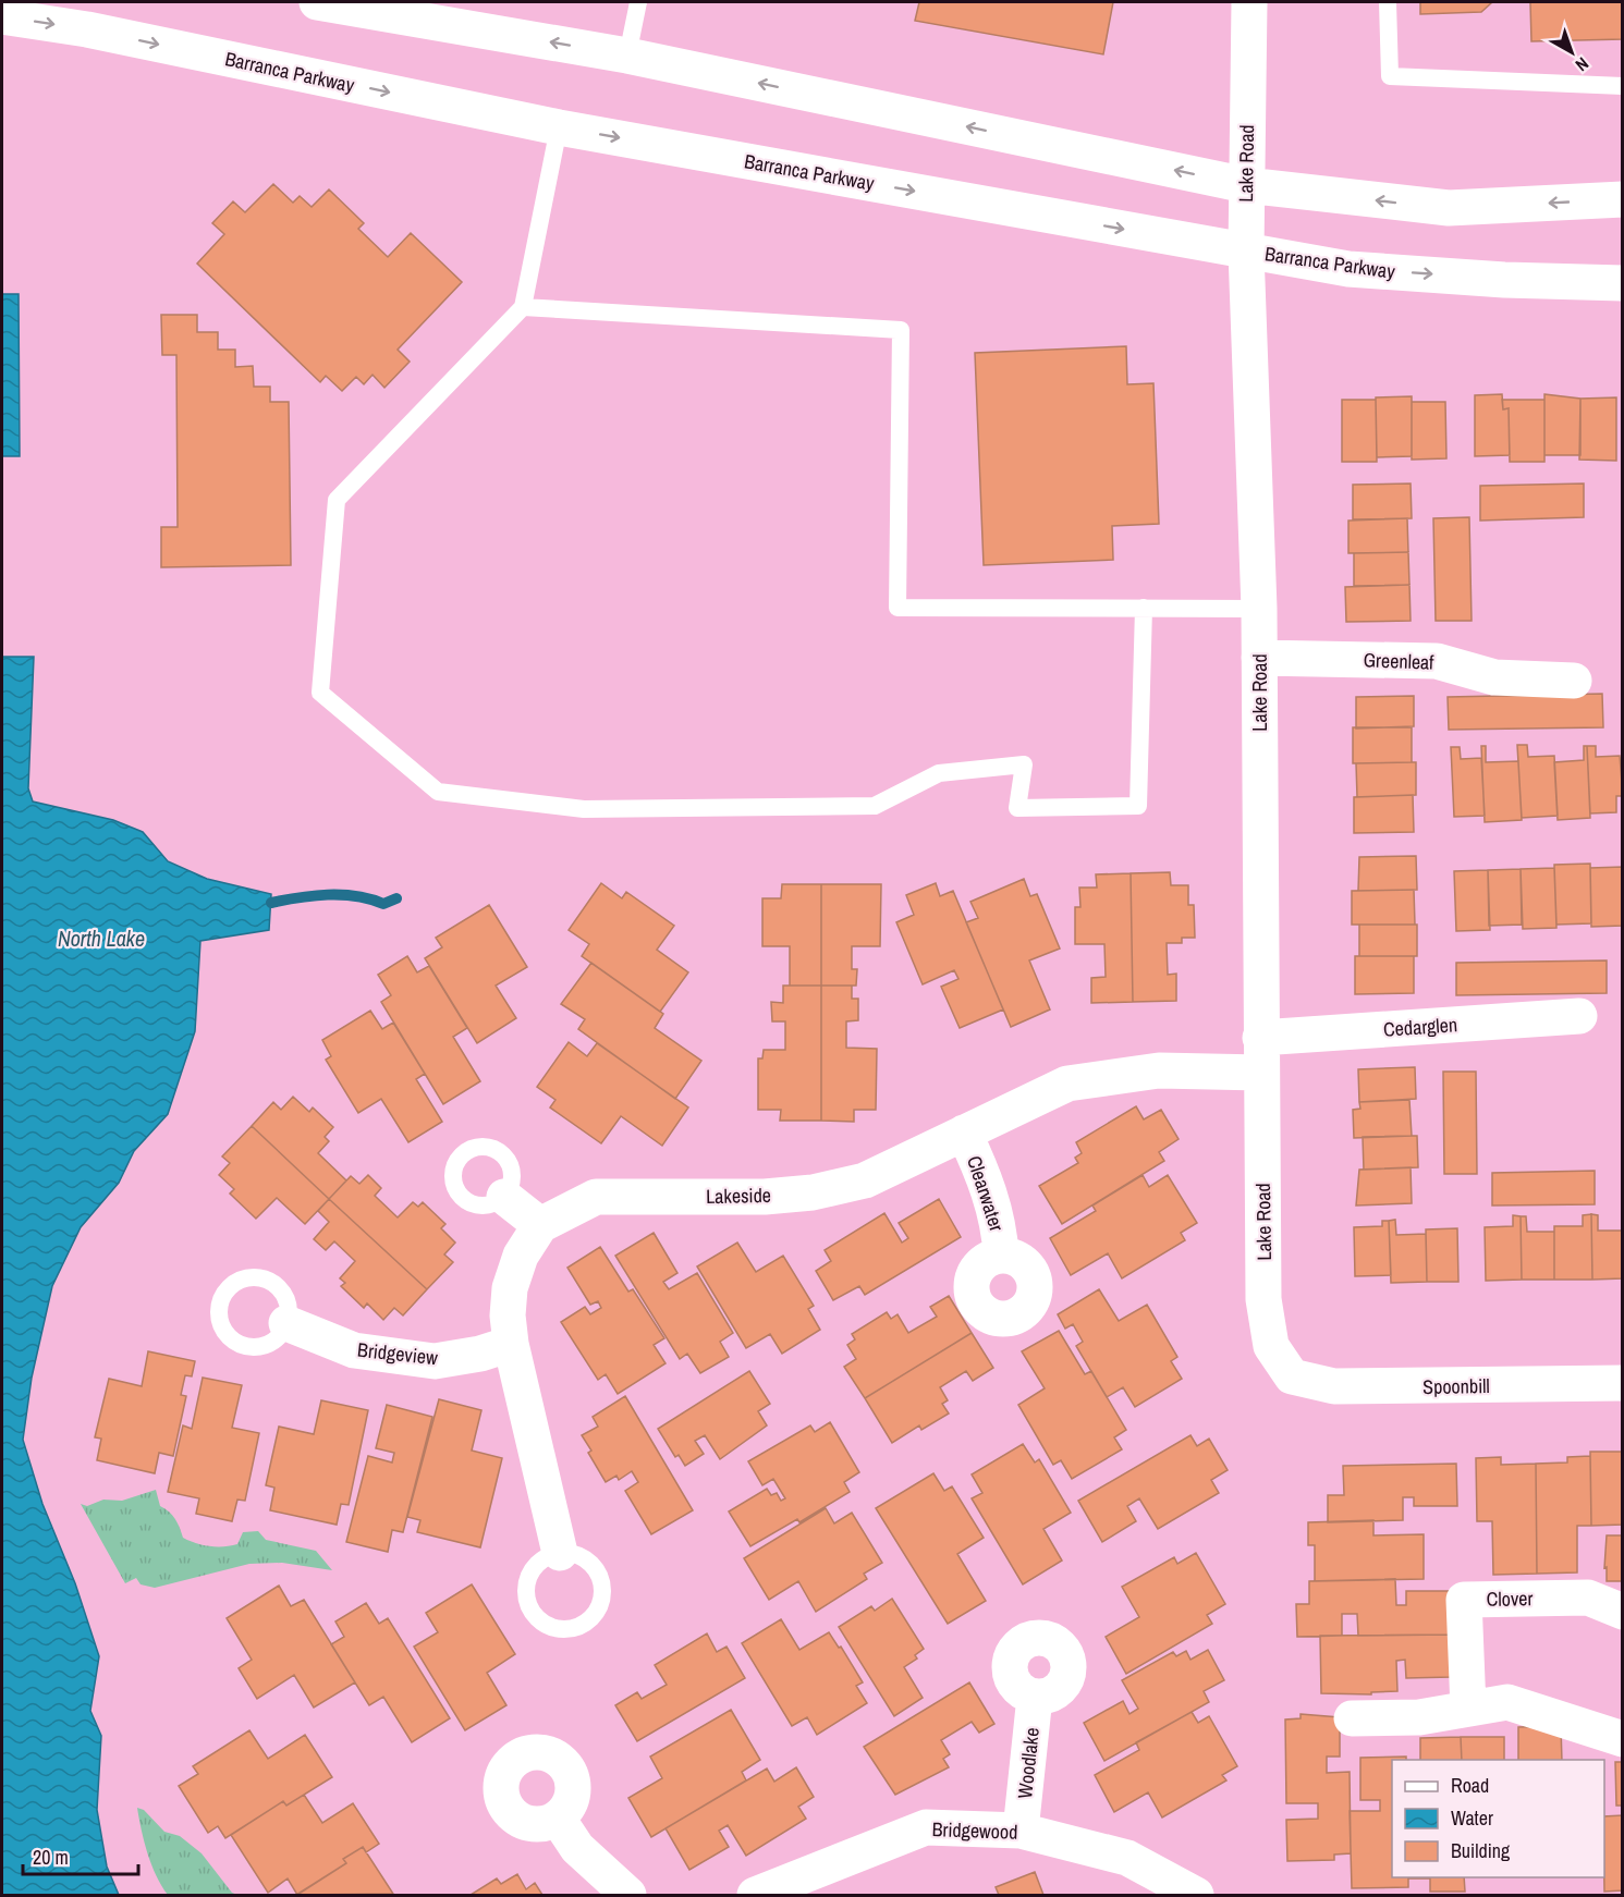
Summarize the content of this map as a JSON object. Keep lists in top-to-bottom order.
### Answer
{
  "streets": {
    "street": [
      "Barranca Parkway",
      "Lake Road",
      "Greenleaf",
      "Cedarglen",
      "Clearwater",
      "Lakeside",
      "Bridgeview",
      "Spoonbill",
      "Clover",
      "Woodlake",
      "Bridgewood"
    ]
  },
  "crossings": [
    ["Barranca Parkway", "Lake Road"],
    ["Lake Road", "Greenleaf"],
    ["Lake Road", "Cedarglen"],
    ["Lake Road", "Lakeside"],
    ["Lake Road", "Spoonbill"],
    ["Clearwater", "Lakeside"],
    ["Woodlake", "Bridgewood"]
  ],
  "water": ["North Lake"],
  "legend": ["Road", "Water", "Building"],
  "scale_bar": "20 m",
  "north": "bottom right"
}
